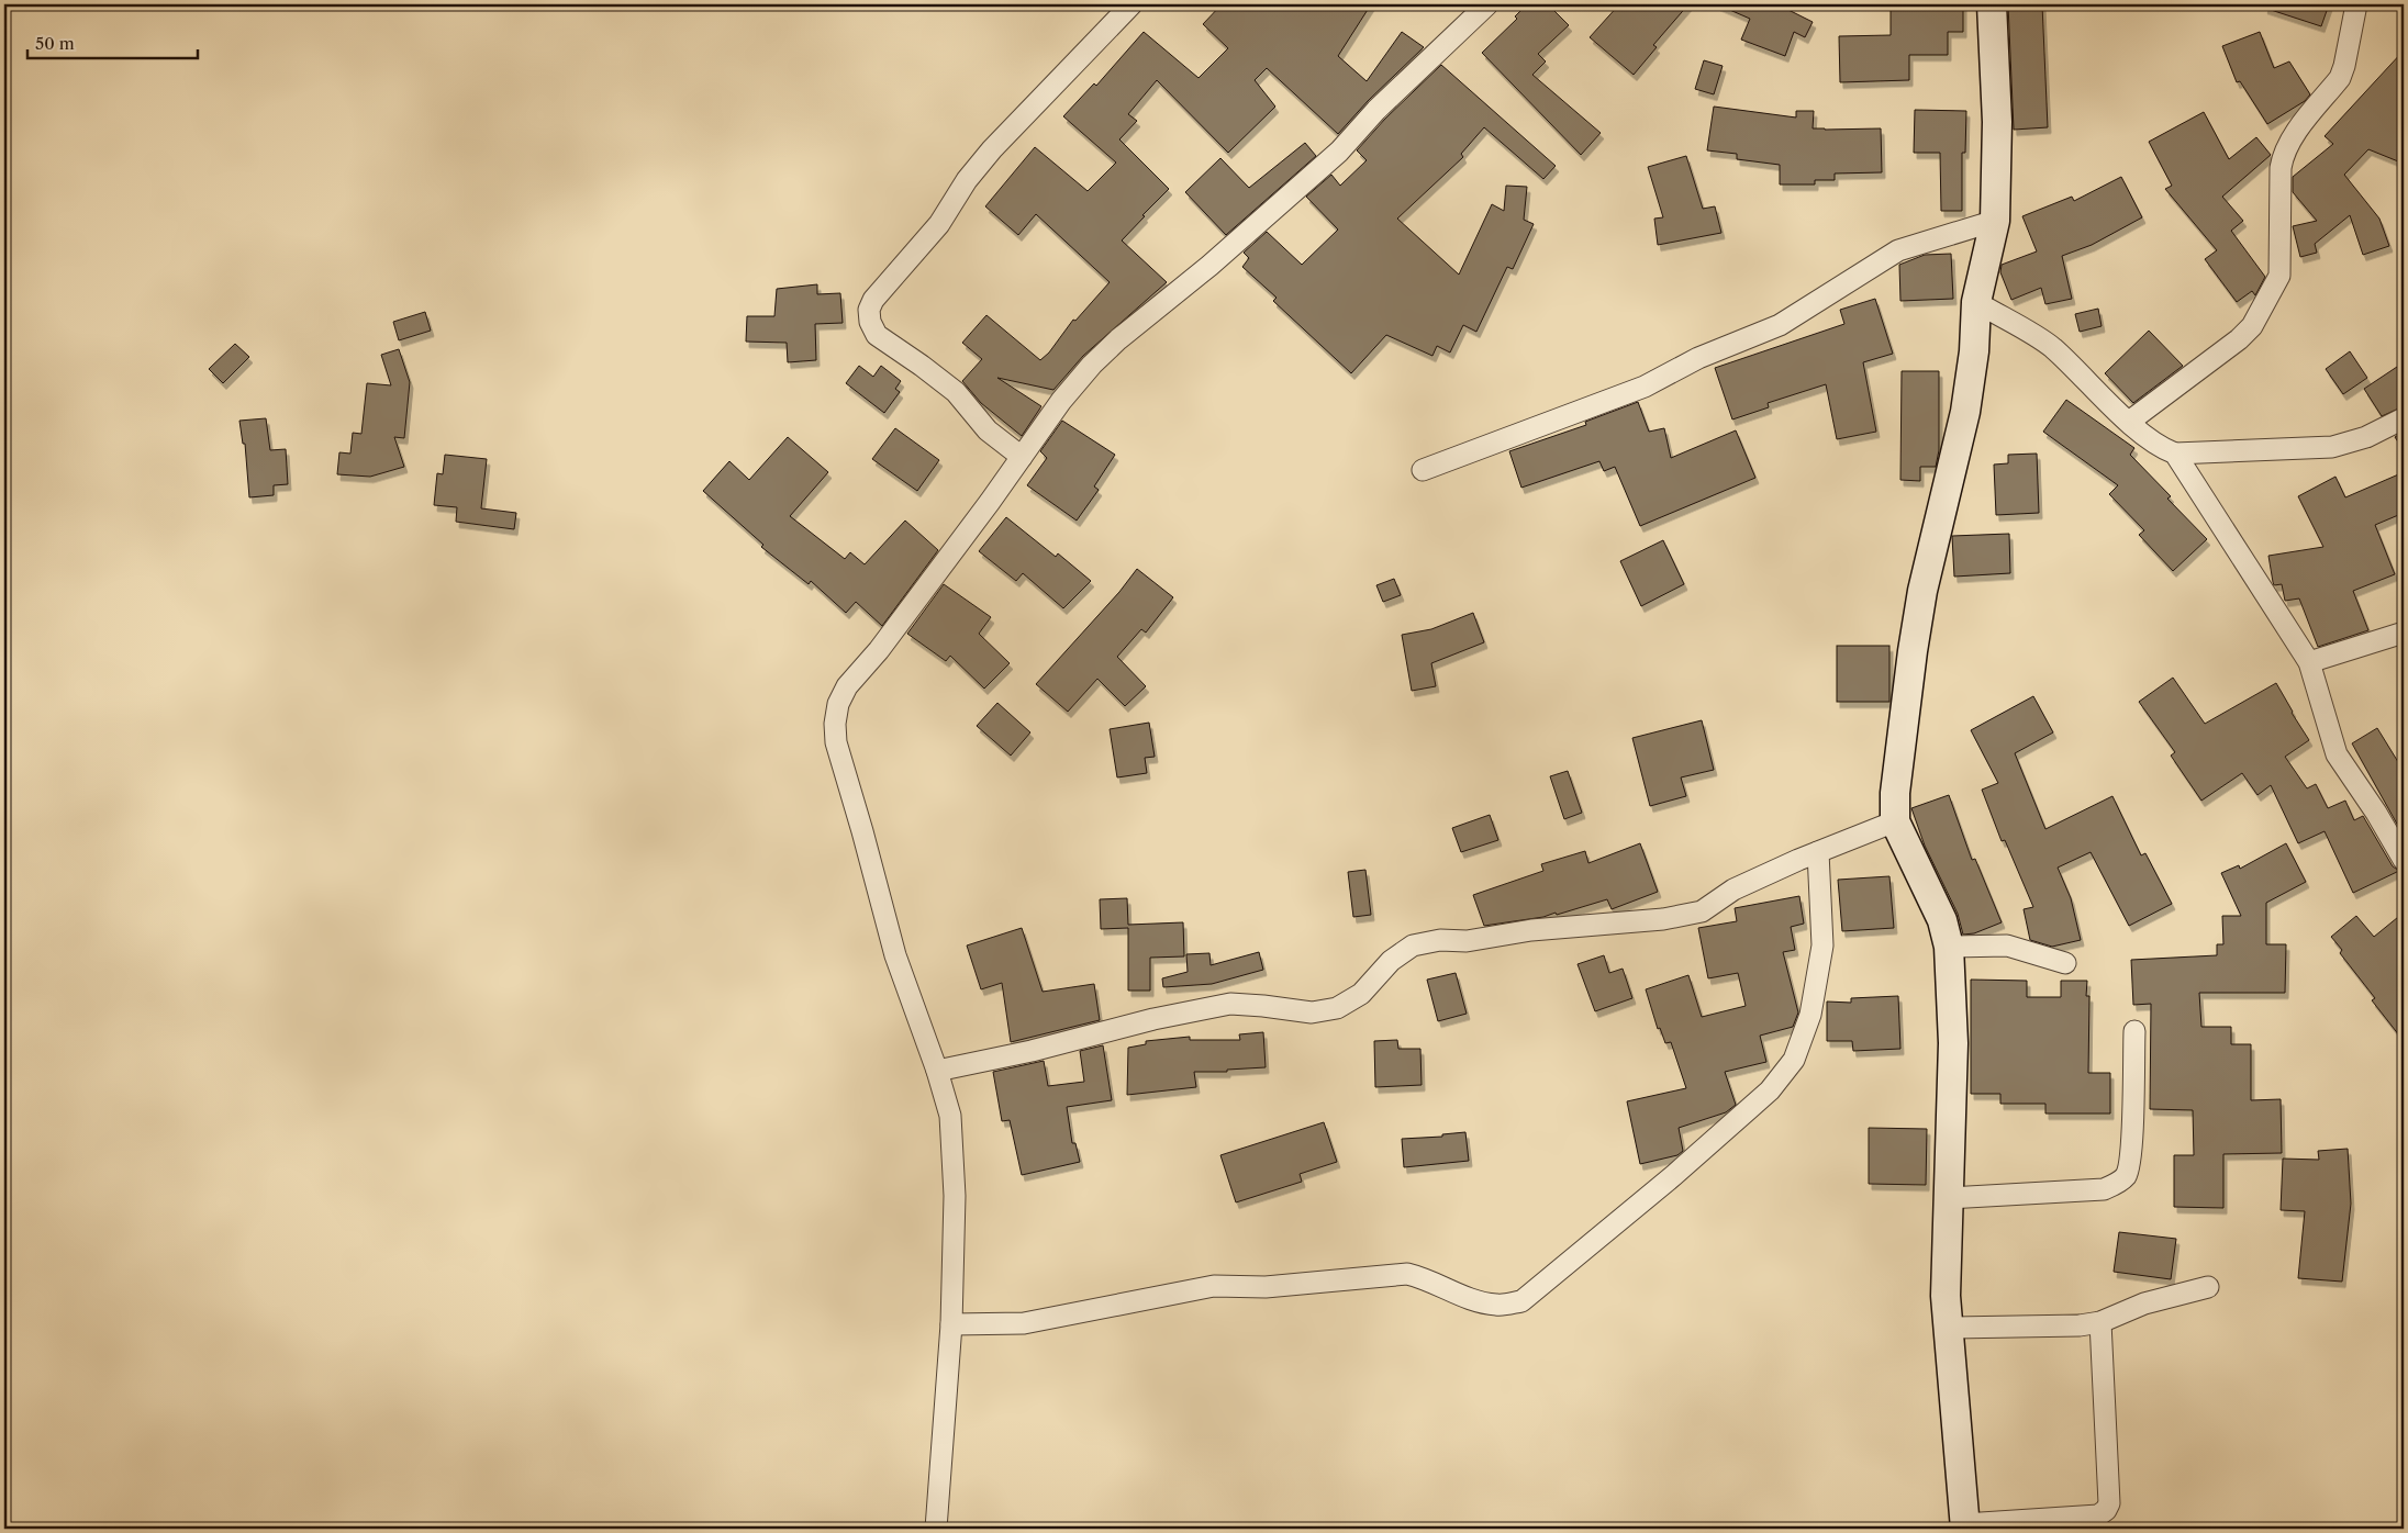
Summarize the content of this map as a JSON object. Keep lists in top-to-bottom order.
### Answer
{
  "scale_bar": "50 m"
}
